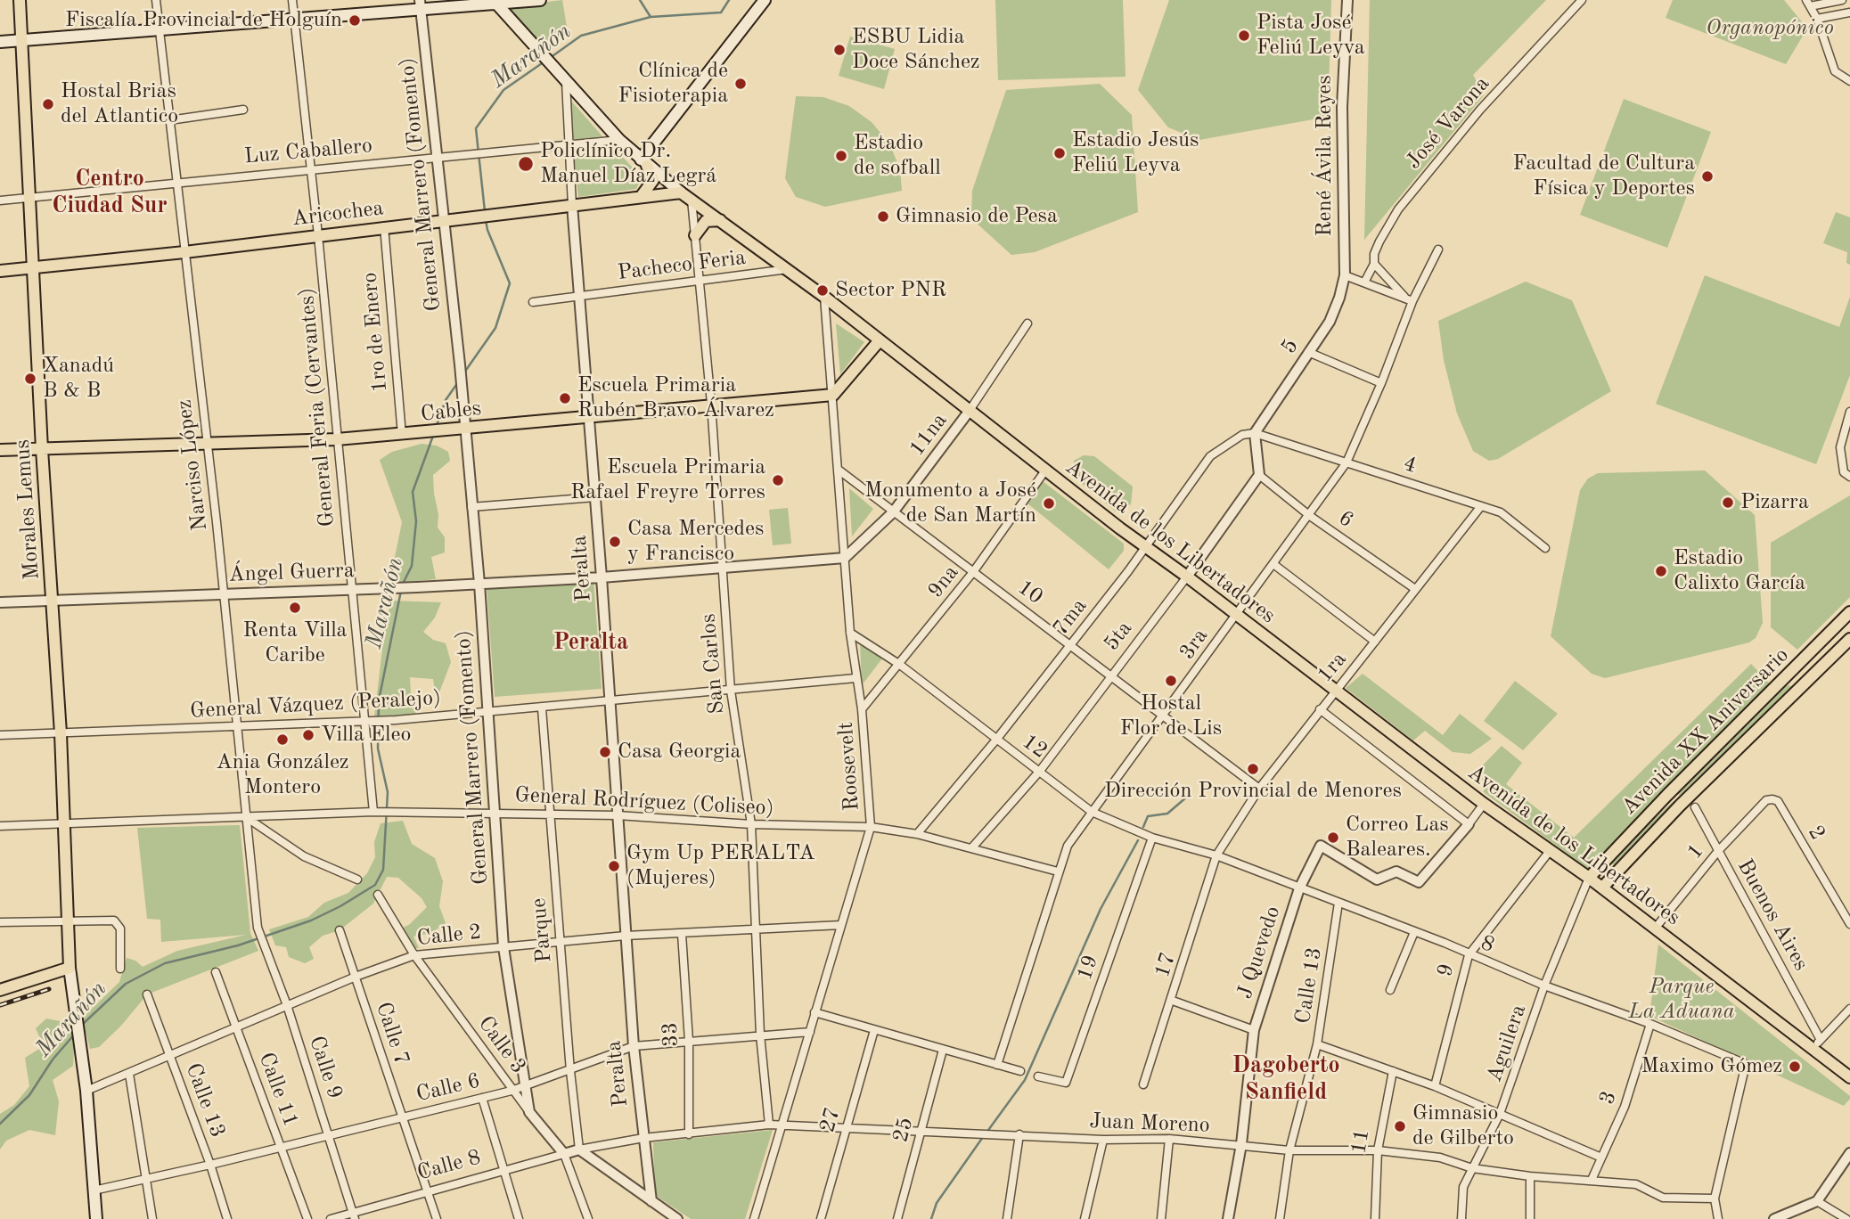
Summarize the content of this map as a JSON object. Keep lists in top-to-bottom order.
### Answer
{
  "streets": {
    "main road": [
      "Aricochea",
      "Cables",
      "Morales Lemus",
      "Avenida de los Libertadores",
      "Avenida XX Aniversario"
    ],
    "street": [
      "José Varona",
      "Luz Caballero",
      "René Ávila Reyes",
      "General Marrero (Fomento)",
      "Pacheco Feria",
      "1ro de Enero",
      "5",
      "General Feria (Cervantes)",
      "11na",
      "Narciso López",
      "4",
      "6",
      "Peralta",
      "Ángel Guerra",
      "9na",
      "10",
      "7ma",
      "5ta",
      "3ra",
      "San Carlos",
      "1ra",
      "General Vázquez (Peralejo)",
      "12",
      "Roosevelt",
      "General Rodríguez (Coliseo)",
      "2",
      "1",
      "Buenos Aires",
      "Parque",
      "Calle 2",
      "8",
      "J Quevedo",
      "17",
      "19",
      "9",
      "Calle 13",
      "Calle 7",
      "33",
      "Aguilera",
      "Calle 3",
      "Calle 9",
      "Calle 6",
      "Calle 11",
      "3",
      "27",
      "Juan Moreno",
      "25",
      "11",
      "Calle 8"
    ]
  },
  "crossings": [
    ["Luz Caballero", "General Marrero (Fomento)"],
    ["Luz Caballero", "General Feria (Cervantes)"],
    ["Luz Caballero", "Narciso López"],
    ["Luz Caballero", "Morales Lemus"],
    ["Luz Caballero", "Avenida de los Libertadores"],
    ["Luz Caballero", "Peralta"],
    ["René Ávila Reyes", "5"],
    ["General Marrero (Fomento)", "Aricochea"],
    ["General Marrero (Fomento)", "Cables"],
    ["General Marrero (Fomento)", "Ángel Guerra"],
    ["General Marrero (Fomento)", "General Vázquez (Peralejo)"],
    ["General Marrero (Fomento)", "General Rodríguez (Coliseo)"],
    ["General Marrero (Fomento)", "Calle 2"],
    ["General Marrero (Fomento)", "Calle 3"],
    ["General Marrero (Fomento)", "Calle 6"],
    ["Aricochea", "1ro de Enero"],
    ["Aricochea", "General Feria (Cervantes)"],
    ["Aricochea", "Narciso López"],
    ["Aricochea", "Morales Lemus"],
    ["Aricochea", "Avenida de los Libertadores"],
    ["Aricochea", "Peralta"],
    ["Pacheco Feria", "Avenida de los Libertadores"],
    ["Pacheco Feria", "Peralta"],
    ["Pacheco Feria", "San Carlos"],
    ["1ro de Enero", "Cables"],
    ["5", "4"],
    ["5", "7ma"],
    ["General Feria (Cervantes)", "Cables"],
    ["General Feria (Cervantes)", "Ángel Guerra"],
    ["General Feria (Cervantes)", "General Vázquez (Peralejo)"],
    ["General Feria (Cervantes)", "General Rodríguez (Coliseo)"],
    ["Cables", "Narciso López"],
    ["Cables", "Morales Lemus"],
    ["Cables", "Peralta"],
    ["Cables", "San Carlos"],
    ["Cables", "Roosevelt"],
    ["11na", "Avenida de los Libertadores"],
    ["11na", "Ángel Guerra"],
    ["11na", "10"],
    ["11na", "Roosevelt"],
    ["Narciso López", "Ángel Guerra"],
    ["Narciso López", "General Vázquez (Peralejo)"],
    ["Narciso López", "General Rodríguez (Coliseo)"],
    ["Narciso López", "Calle 9"],
    ["4", "7ma"],
    ["4", "3ra"],
    ["4", "1ra"],
    ["Morales Lemus", "Ángel Guerra"],
    ["Morales Lemus", "General Vázquez (Peralejo)"],
    ["Morales Lemus", "General Rodríguez (Coliseo)"],
    ["Morales Lemus", "Calle 2"],
    ["Morales Lemus", "Calle 6"],
    ["6", "5ta"],
    ["6", "3ra"],
    ["6", "1ra"],
    ["Avenida de los Libertadores", "Peralta"],
    ["Avenida de los Libertadores", "9na"],
    ["Avenida de los Libertadores", "7ma"],
    ["Avenida de los Libertadores", "5ta"],
    ["Avenida de los Libertadores", "3ra"],
    ["Avenida de los Libertadores", "San Carlos"],
    ["Avenida de los Libertadores", "1ra"],
    ["Avenida de los Libertadores", "Avenida XX Aniversario"],
    ["Avenida de los Libertadores", "Roosevelt"],
    ["Avenida de los Libertadores", "1"],
    ["Avenida de los Libertadores", "Buenos Aires"],
    ["Avenida de los Libertadores", "9"],
    ["Avenida de los Libertadores", "Aguilera"],
    ["Peralta", "Ángel Guerra"],
    ["Peralta", "General Vázquez (Peralejo)"],
    ["Peralta", "General Rodríguez (Coliseo)"],
    ["Peralta", "Calle 2"],
    ["Peralta", "Calle 6"],
    ["Peralta", "Juan Moreno"],
    ["Ángel Guerra", "San Carlos"],
    ["Ángel Guerra", "Roosevelt"],
    ["9na", "10"],
    ["9na", "12"],
    ["9na", "Roosevelt"],
    ["10", "7ma"],
    ["10", "5ta"],
    ["10", "3ra"],
    ["10", "1ra"],
    ["10", "Roosevelt"],
    ["7ma", "12"],
    ["7ma", "General Rodríguez (Coliseo)"],
    ["5ta", "12"],
    ["5ta", "General Rodríguez (Coliseo)"],
    ["3ra", "12"],
    ["3ra", "General Rodríguez (Coliseo)"],
    ["San Carlos", "General Vázquez (Peralejo)"],
    ["San Carlos", "General Rodríguez (Coliseo)"],
    ["San Carlos", "Calle 2"],
    ["San Carlos", "Calle 6"],
    ["San Carlos", "Juan Moreno"],
    ["1ra", "12"],
    ["1ra", "8"],
    ["1ra", "17"],
    ["General Vázquez (Peralejo)", "Roosevelt"],
    ["General Vázquez (Peralejo)", "Parque"],
    ["Avenida XX Aniversario", "Aguilera"],
    ["12", "Roosevelt"],
    ["12", "8"],
    ["12", "17"],
    ["12", "19"],
    ["Roosevelt", "General Rodríguez (Coliseo)"],
    ["Roosevelt", "Calle 2"],
    ["Roosevelt", "Calle 6"],
    ["Roosevelt", "Juan Moreno"],
    ["General Rodríguez (Coliseo)", "Parque"],
    ["2", "1"],
    ["1", "Buenos Aires"],
    ["Parque", "Calle 2"],
    ["Parque", "Calle 6"],
    ["Parque", "Juan Moreno"],
    ["Parque", "Calle 8"],
    ["Calle 2", "Calle 13"],
    ["Calle 2", "Calle 7"],
    ["Calle 2", "33"],
    ["Calle 2", "Calle 3"],
    ["Calle 2", "Calle 9"],
    ["Calle 2", "Calle 11"],
    ["8", "J Quevedo"],
    ["8", "17"],
    ["8", "9"],
    ["8", "Calle 13"],
    ["8", "Aguilera"],
    ["8", "3"],
    ["8", "Juan Moreno"],
    ["J Quevedo", "Juan Moreno"],
    ["Calle 13", "Calle 6"],
    ["Calle 13", "Juan Moreno"],
    ["Calle 7", "Calle 6"],
    ["Calle 7", "Calle 8"],
    ["33", "Calle 6"],
    ["33", "Juan Moreno"],
    ["Aguilera", "Juan Moreno"],
    ["Calle 3", "Calle 6"],
    ["Calle 3", "Calle 8"],
    ["Calle 9", "Calle 6"],
    ["Calle 9", "Calle 8"],
    ["Calle 6", "Calle 11"],
    ["3", "Juan Moreno"],
    ["27", "Juan Moreno"],
    ["Juan Moreno", "25"],
    ["Juan Moreno", "11"],
    ["Juan Moreno", "Calle 8"]
  ],
  "districts": ["Centro Ciudad Sur", "Peralta", "Dagoberto Sanfield"],
  "water": ["Marañón"],
  "parks": ["Organopónico", "Parque La Aduana"],
  "places": [
    "Fiscalía Provincial de Holguín",
    "Pista José Feliú Leyva",
    "ESBU Lidia Doce Sánchez",
    "Clínica de Fisioterapia",
    "Hostal Brias del Atlantico",
    "Estadio Jesús Feliú Leyva",
    "Estadio de sofball",
    "Policlínico Dr. Manuel Díaz Legrá",
    "Facultad de Cultura Física y Deportes",
    "Gimnasio de Pesa",
    "Sector PNR",
    "Xanadú B & B",
    "Escuela Primaria Rubén Bravo Álvarez",
    "Escuela Primaria Rafael Freyre Torres",
    "Pizarra",
    "Monumento a José de San Martín",
    "Casa Mercedes y Francisco",
    "Estadio Calixto García",
    "Renta Villa Caribe",
    "Hostal Flor de Lis",
    "Villa Eleo",
    "Ania González Montero",
    "Casa Georgia",
    "Dirección Provincial de Menores",
    "Correo Las Baleares.",
    "Gym Up PERALTA (Mujeres)",
    "Maximo Gómez",
    "Gimnasio de Gilberto"
  ]
}
